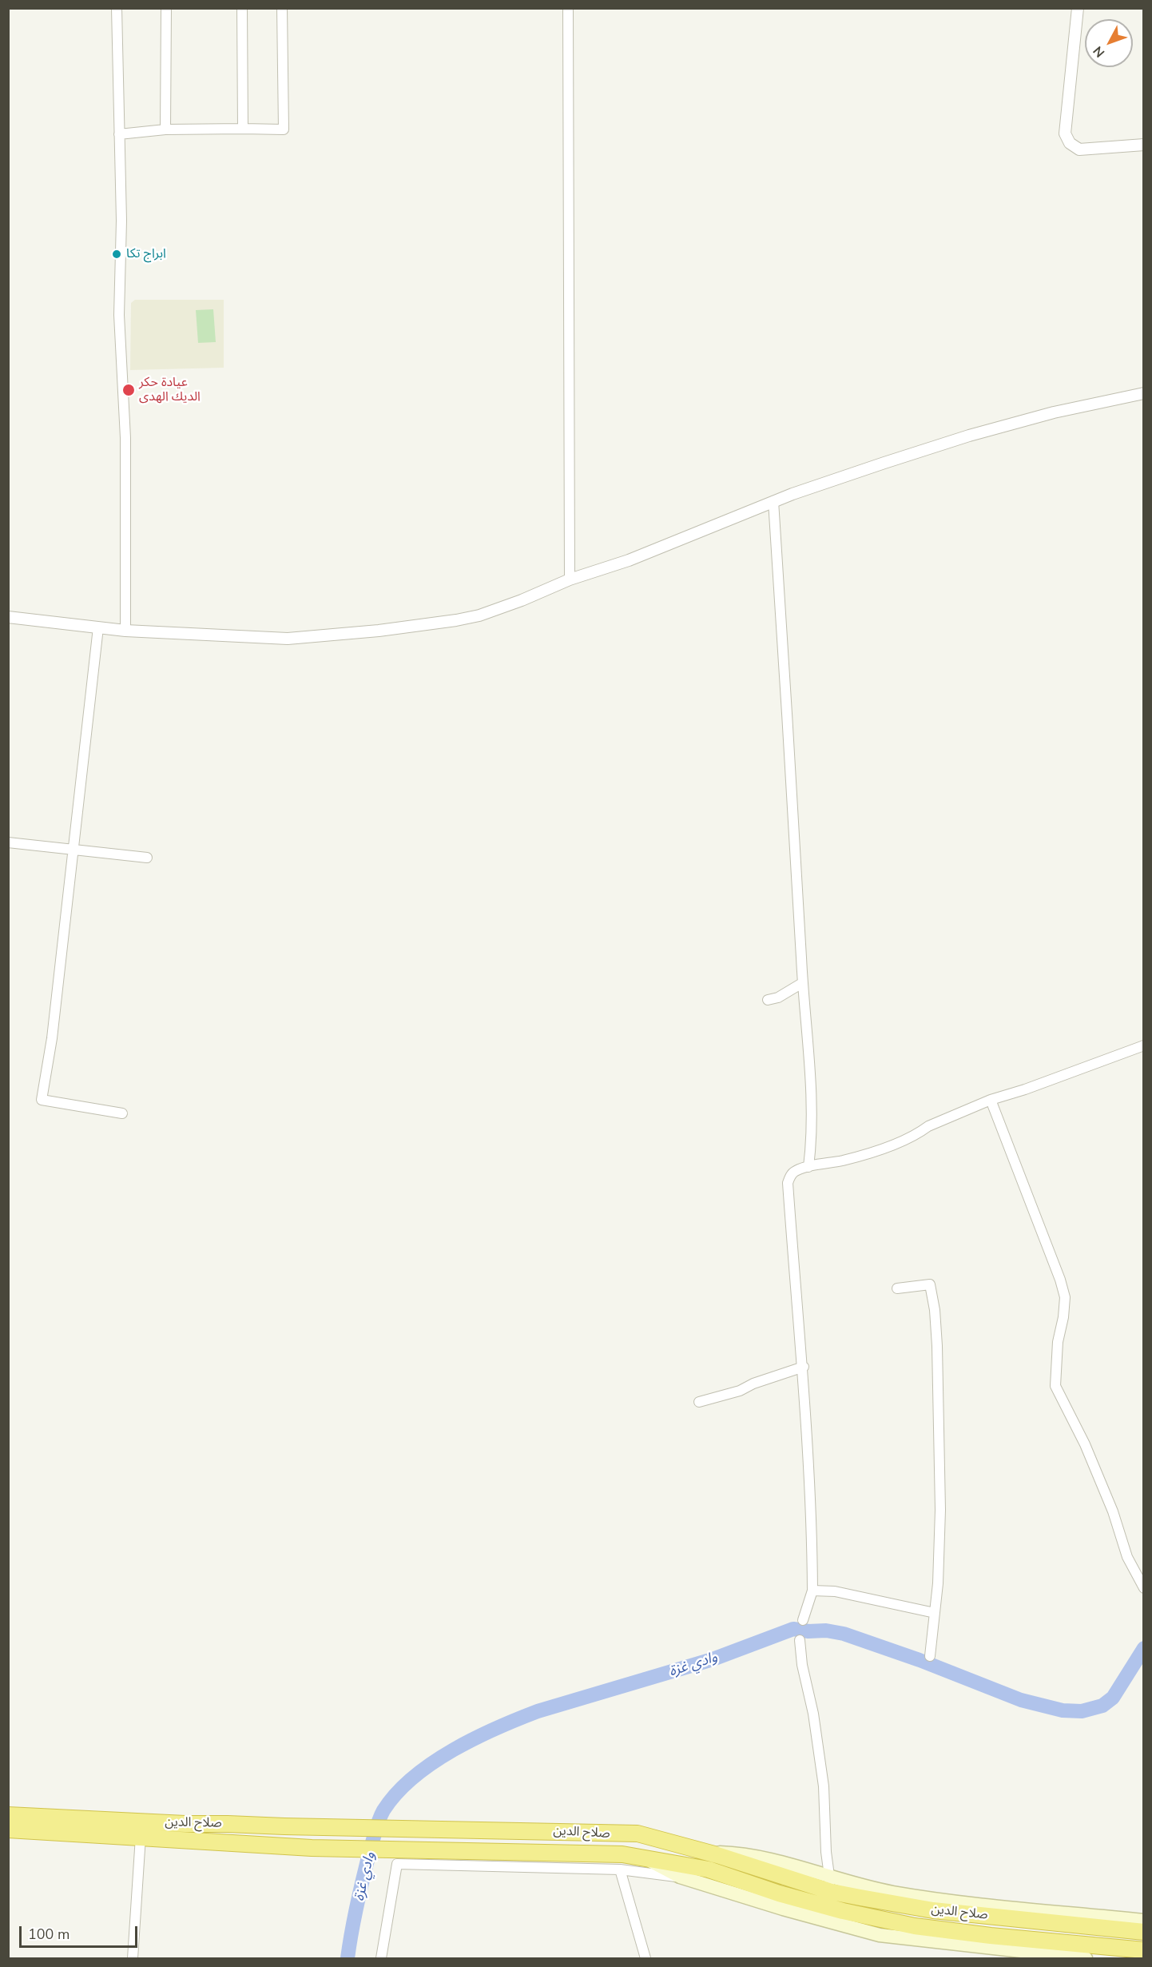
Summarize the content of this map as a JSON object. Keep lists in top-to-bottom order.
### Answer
{
  "streets": {
    "highway": ["صلاح الدين"]
  },
  "water": ["وادي غزة"],
  "places": ["ابراج تكا", "عيادة حكر الديك الهدى"],
  "scale_bar": "100 m",
  "north": "bottom left"
}
